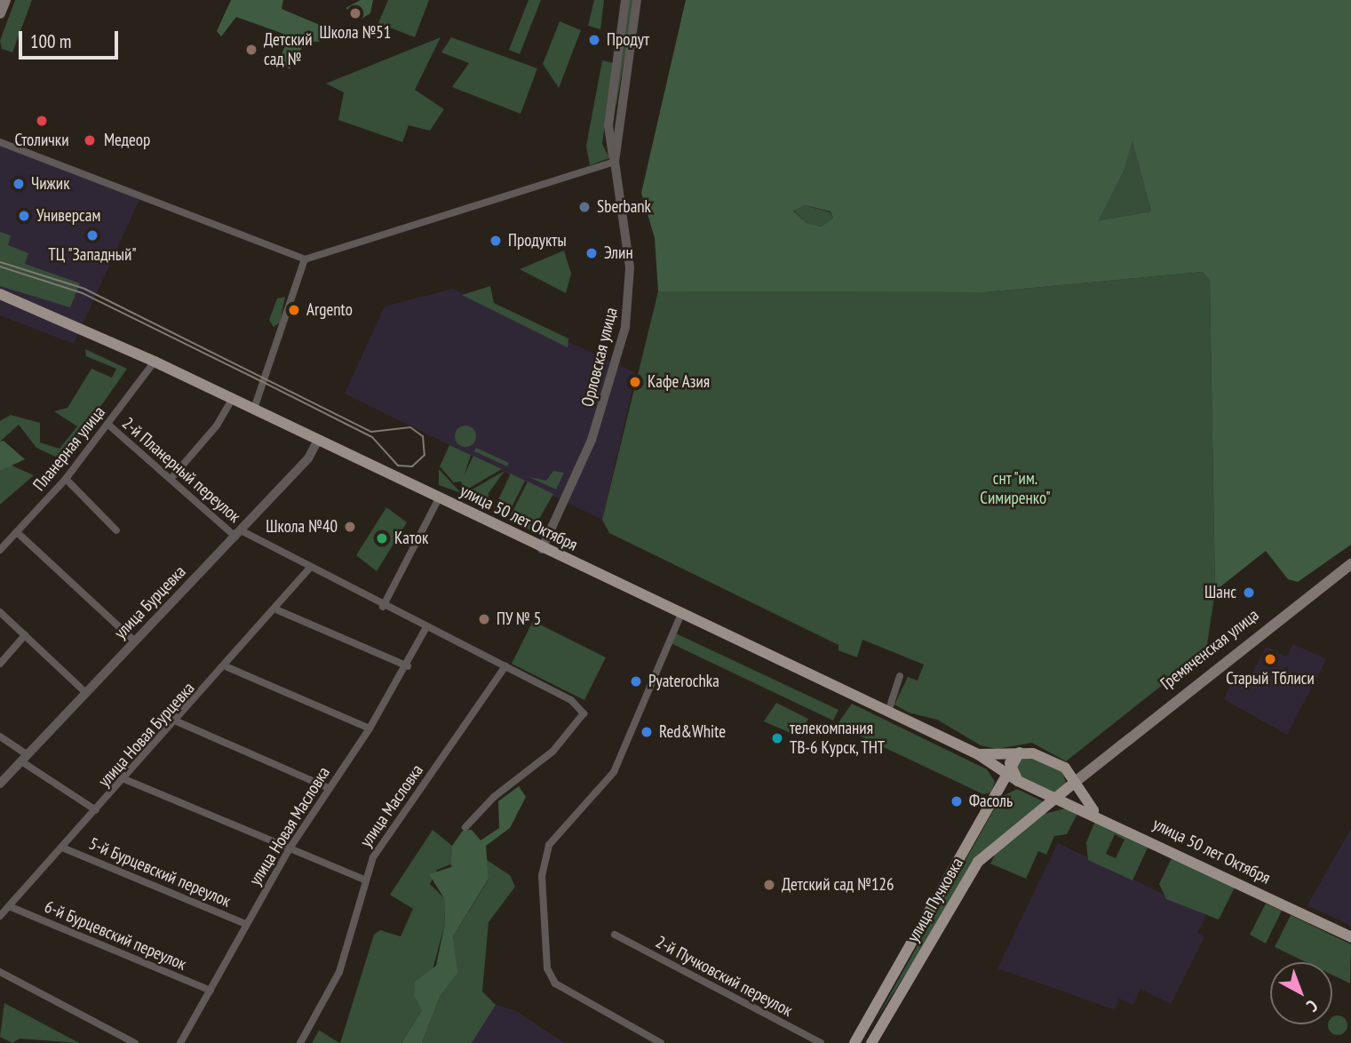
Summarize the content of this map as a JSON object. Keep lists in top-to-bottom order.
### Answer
{
  "streets": {
    "main road": ["улица 50 лет Октября", "Гремяченская улица", "улица Пучковка"],
    "street": [
      "Орловская улица",
      "Планерная улица",
      "2-й Планерный переулок",
      "улица Бурцевка",
      "улица Новая Бурцевка",
      "улица Масловка",
      "улица Новая Масловка",
      "5-й Бурцевский переулок",
      "6-й Бурцевский переулок",
      "2-й Пучковский переулок"
    ]
  },
  "crossings": [
    ["Орловская улица", "улица 50 лет Октября"],
    ["Планерная улица", "2-й Планерный переулок"],
    ["Планерная улица", "улица 50 лет Октября"],
    ["2-й Планерный переулок", "улица Бурцевка"],
    ["2-й Планерный переулок", "улица Новая Бурцевка"],
    ["2-й Планерный переулок", "улица Масловка"],
    ["2-й Планерный переулок", "улица Новая Масловка"],
    ["улица 50 лет Октября", "улица Бурцевка"],
    ["улица 50 лет Октября", "улица Пучковка"],
    ["Гремяченская улица", "улица Пучковка"],
    ["улица Новая Бурцевка", "5-й Бурцевский переулок"],
    ["улица Новая Бурцевка", "6-й Бурцевский переулок"],
    ["улица Новая Масловка", "5-й Бурцевский переулок"],
    ["улица Новая Масловка", "6-й Бурцевский переулок"]
  ],
  "parks": ["снт \"им. Симиренко\""],
  "places": [
    "Школа №51",
    "Продут",
    "Детский сад №",
    "Столички",
    "Медеор",
    "Чижик",
    "Sberbank",
    "Универсам",
    "ТЦ \"Западный\"",
    "Продукты",
    "Элин",
    "Argento",
    "Кафе Азия",
    "Школа №40",
    "Каток",
    "Шанс",
    "ПУ № 5",
    "Старый Тблиси",
    "Pyaterochka",
    "Red&White",
    "телекомпания ТВ-6 Курск, ТНТ",
    "Фасоль",
    "Детский сад №126"
  ],
  "scale_bar": "100 m",
  "north": "bottom right"
}
